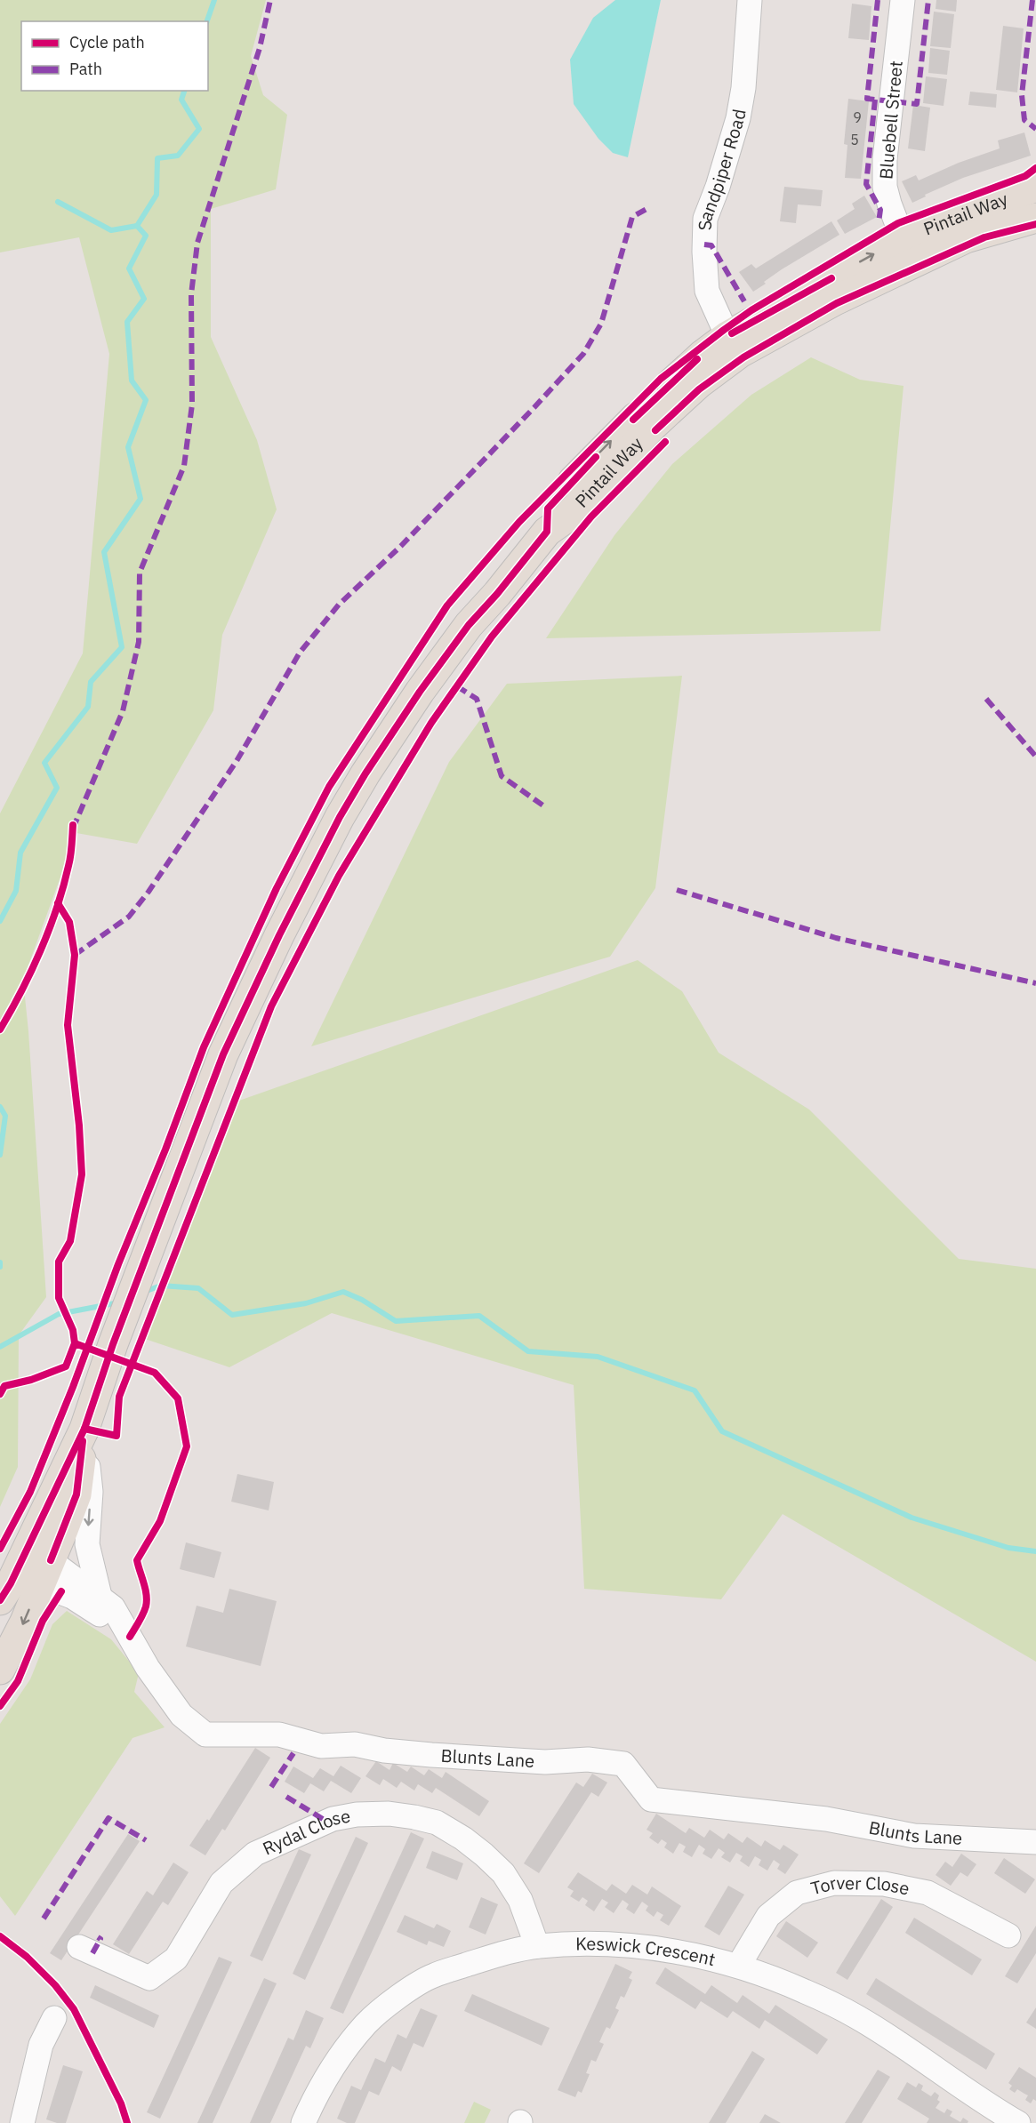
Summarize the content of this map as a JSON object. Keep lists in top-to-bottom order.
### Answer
{
  "streets": {
    "main road": ["Pintail Way"],
    "street": [
      "Bluebell Street",
      "Sandpiper Road",
      "Blunts Lane",
      "Rydal Close",
      "Torver Close",
      "Keswick Crescent"
    ]
  },
  "crossings": [
    ["Bluebell Street", "Pintail Way"],
    ["Sandpiper Road", "Pintail Way"],
    ["Rydal Close", "Keswick Crescent"],
    ["Torver Close", "Keswick Crescent"]
  ],
  "house_numbers": ["9", "5"],
  "legend": ["Cycle path", "Path"]
}
